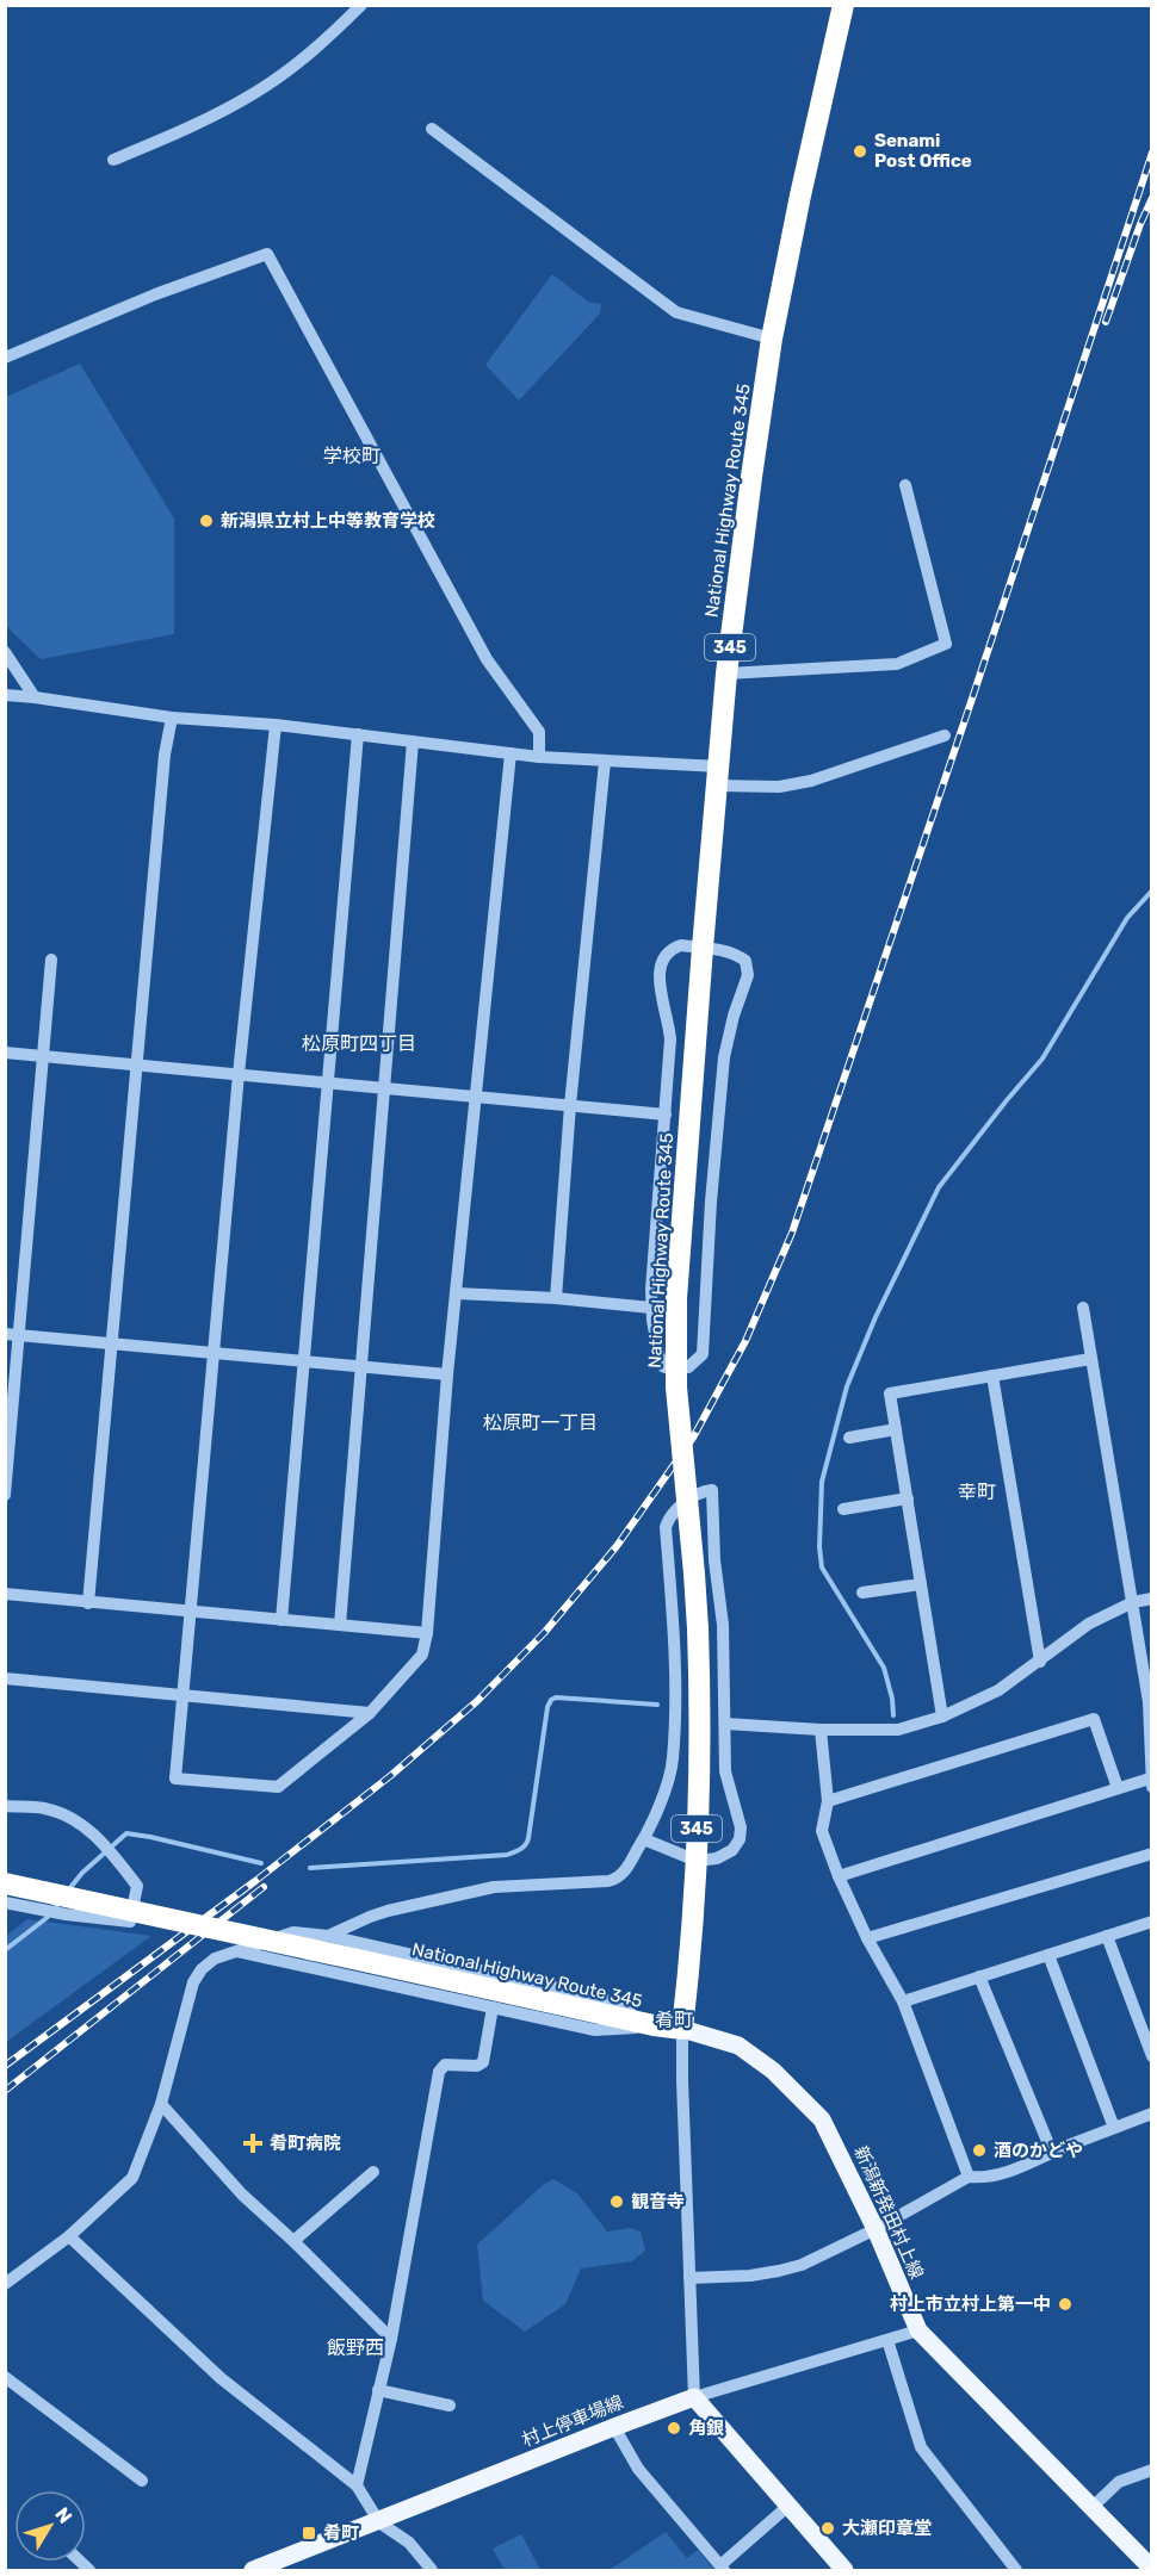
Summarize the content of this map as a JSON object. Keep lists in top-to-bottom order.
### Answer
{
  "streets": {
    "highway": ["National Highway Route 345", "345"],
    "main road": ["新潟新発田村上線", "村上停車場線"]
  },
  "crossings": [
    ["National Highway Route 345", "新潟新発田村上線"]
  ],
  "districts": [
    "学校町",
    "松原町四丁目",
    "松原町一丁目",
    "幸町",
    "肴町",
    "飯野西"
  ],
  "places": {
    "other": [
      "Senami Post Office",
      "新潟県立村上中等教育学校",
      "酒のかどや",
      "観音寺",
      "村上市立村上第一中",
      "角銀",
      "大瀬印章堂"
    ],
    "health": ["肴町病院"],
    "transit": ["肴町"]
  },
  "north": "top right"
}
